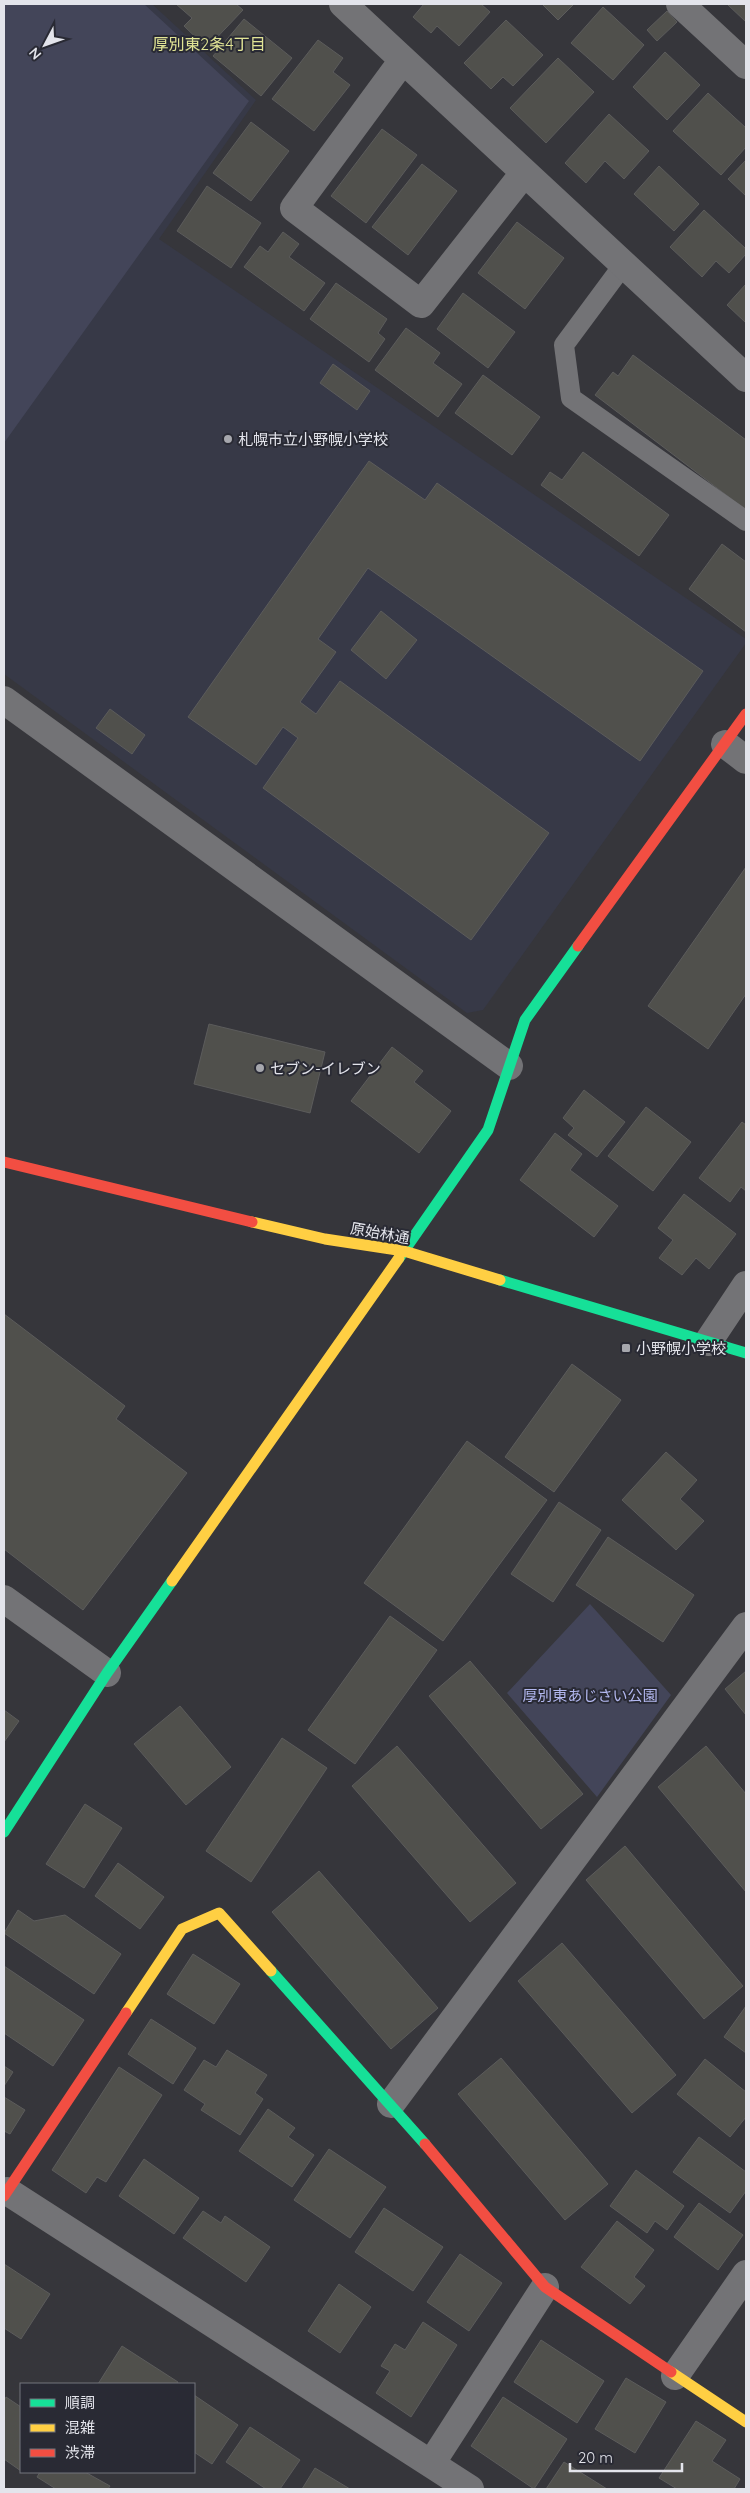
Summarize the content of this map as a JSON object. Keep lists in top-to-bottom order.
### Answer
{
  "streets": {
    "street": ["原始林通"]
  },
  "districts": ["厚別東2条4丁目"],
  "parks": ["厚別東あじさい公園"],
  "places": {
    "other": ["札幌市立小野幌小学校", "セブン-イレブン"],
    "transit": ["小野幌小学校"]
  },
  "legend": ["順調", "混雑", "渋滞"],
  "scale_bar": "20 m",
  "north": "bottom left"
}
